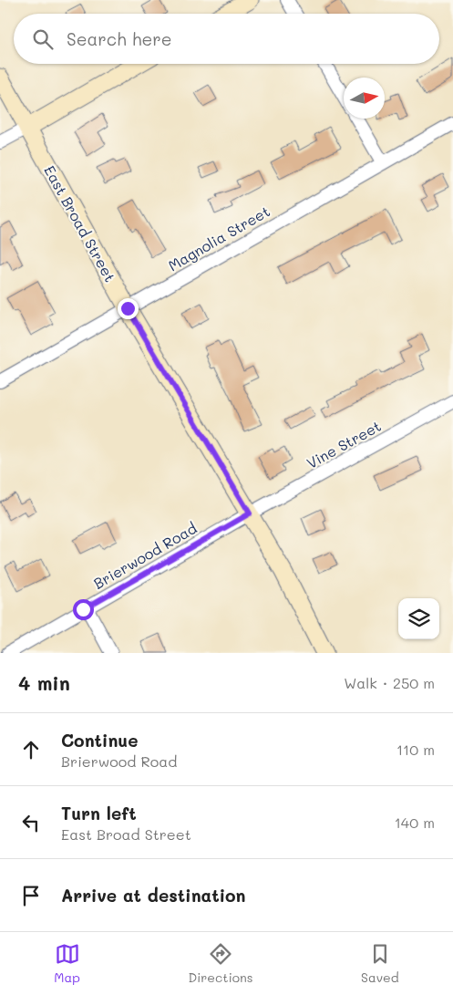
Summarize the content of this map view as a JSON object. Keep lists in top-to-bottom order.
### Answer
{
  "streets": {
    "main road": ["East Broad Street"],
    "street": ["Magnolia Street", "Vine Street", "Brierwood Road"]
  },
  "crossings": [
    ["East Broad Street", "Magnolia Street"],
    ["East Broad Street", "Vine Street"],
    ["East Broad Street", "Brierwood Road"],
    ["Vine Street", "Brierwood Road"]
  ],
  "north": "right",
  "page": {
    "search": "Search here",
    "heading": ["4 min", "Walk · 250 m"],
    "list": [
      ["Continue", "Brierwood Road", "110 m"],
      ["Turn left", "East Broad Street", "140 m"],
      "Arrive at destination"
    ],
    "nav": ["Map", "Directions", "Saved"]
  }
}
